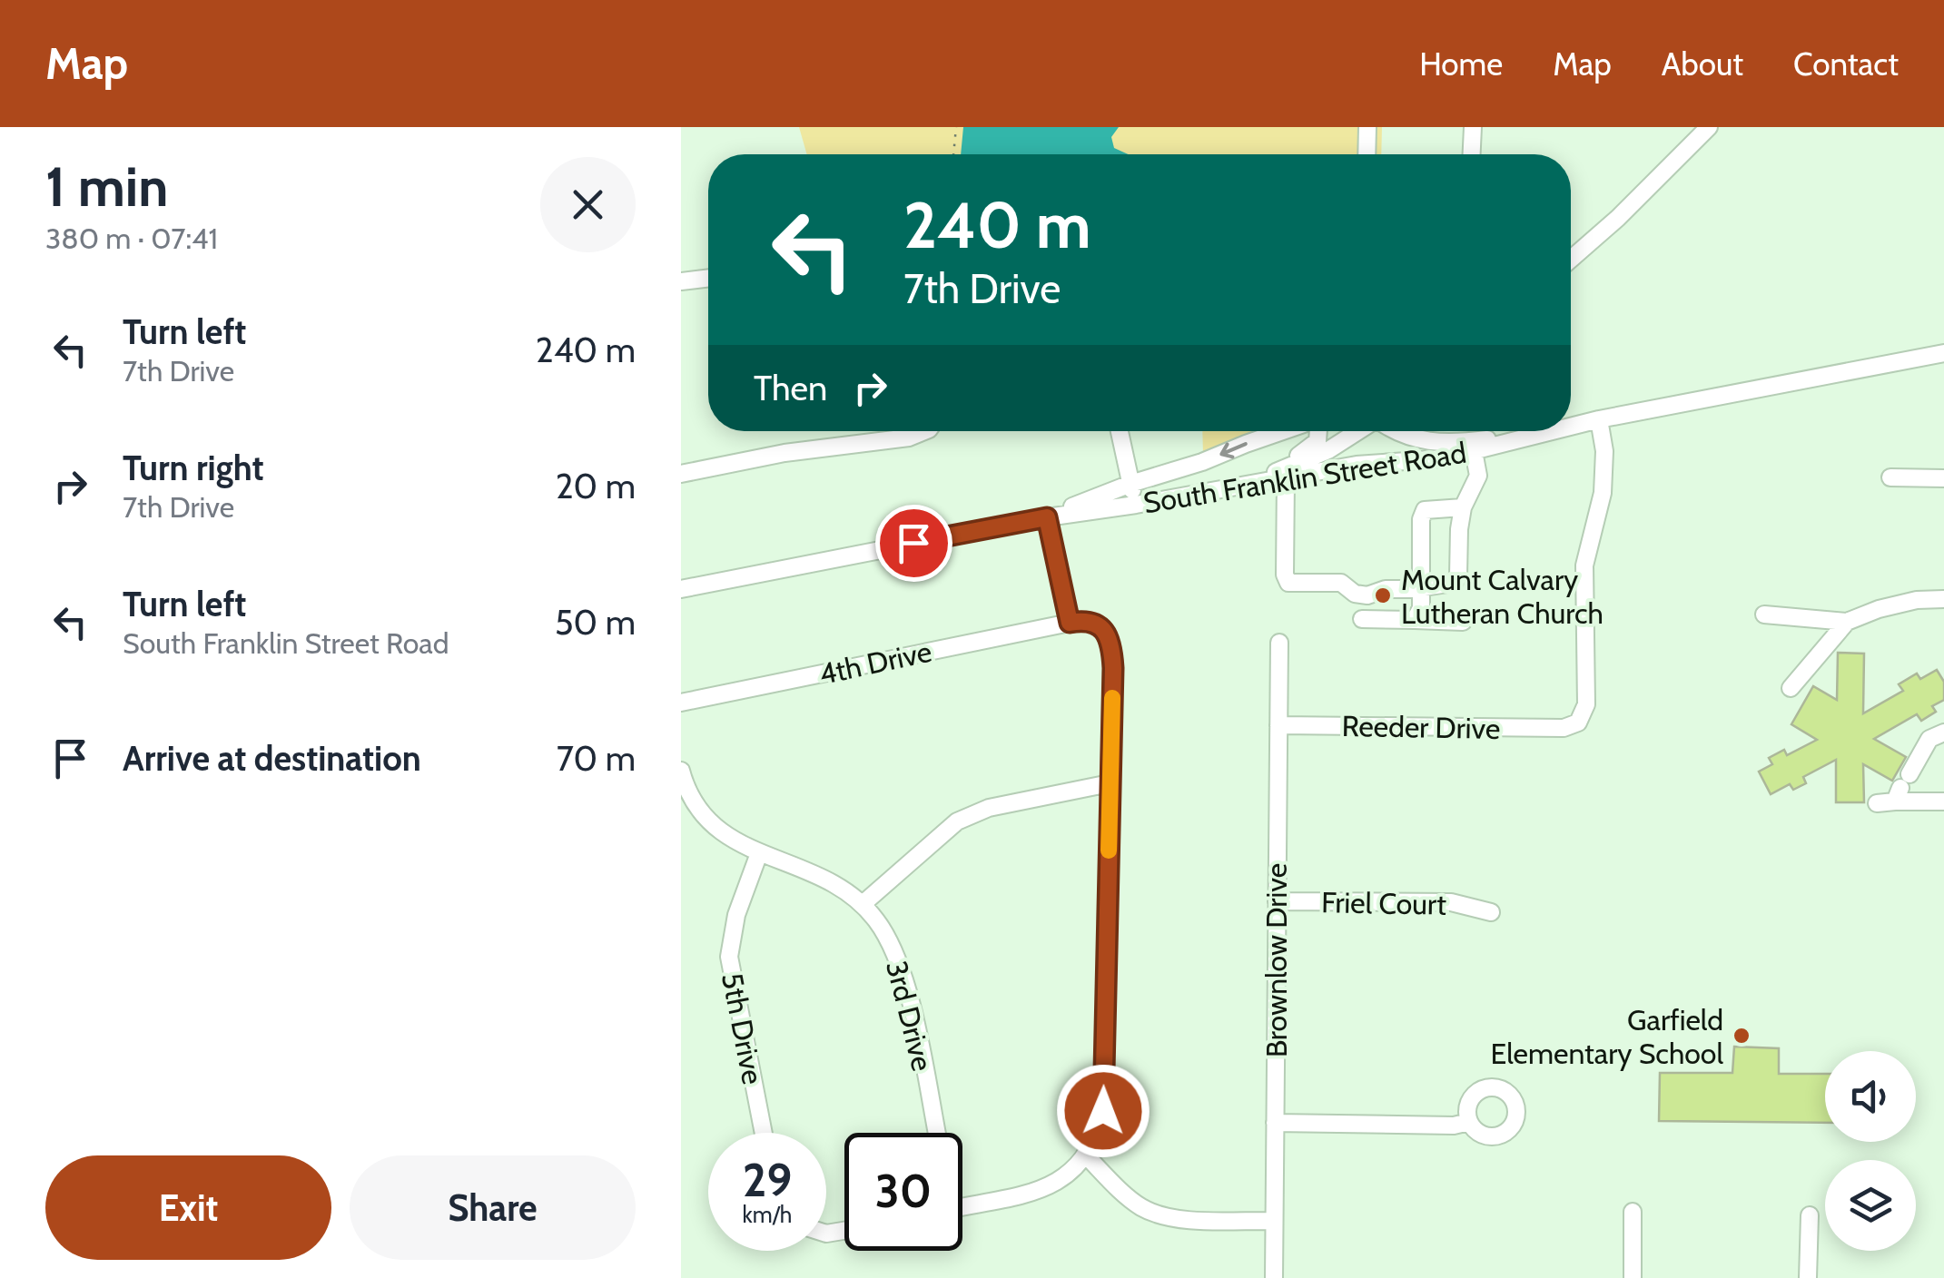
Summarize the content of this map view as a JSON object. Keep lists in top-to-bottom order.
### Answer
{
  "streets": {
    "street": [
      "South Franklin Street Road",
      "4th Drive",
      "Reeder Drive",
      "Friel Court",
      "Brownlow Drive",
      "3rd Drive",
      "5th Drive"
    ]
  },
  "crossings": [
    ["South Franklin Street Road", "Reeder Drive"],
    ["Reeder Drive", "Brownlow Drive"],
    ["Friel Court", "Brownlow Drive"],
    ["3rd Drive", "5th Drive"]
  ],
  "places": ["Mount Calvary Lutheran Church", "Garfield Elementary School"],
  "page": {
    "header": "Map",
    "nav": [
      "Home",
      "Map",
      "About",
      "Contact"
    ],
    "heading": ["1 min", "380 m · 07:41"],
    "turn": ["240 m", "7th Drive"],
    "list": [
      {
        "name": "Turn left",
        "note": "7th Drive",
        "value": "240 m"
      },
      {
        "name": "Turn right",
        "note": "7th Drive",
        "value": "20 m"
      },
      {
        "name": "Turn left",
        "note": "South Franklin Street Road",
        "value": "50 m"
      },
      {
        "name": "Arrive at destination",
        "value": "70 m"
      }
    ],
    "then": "Then",
    "speed": "29 km/h",
    "limit": "30",
    "buttons": ["Exit", "Share"]
  }
}
